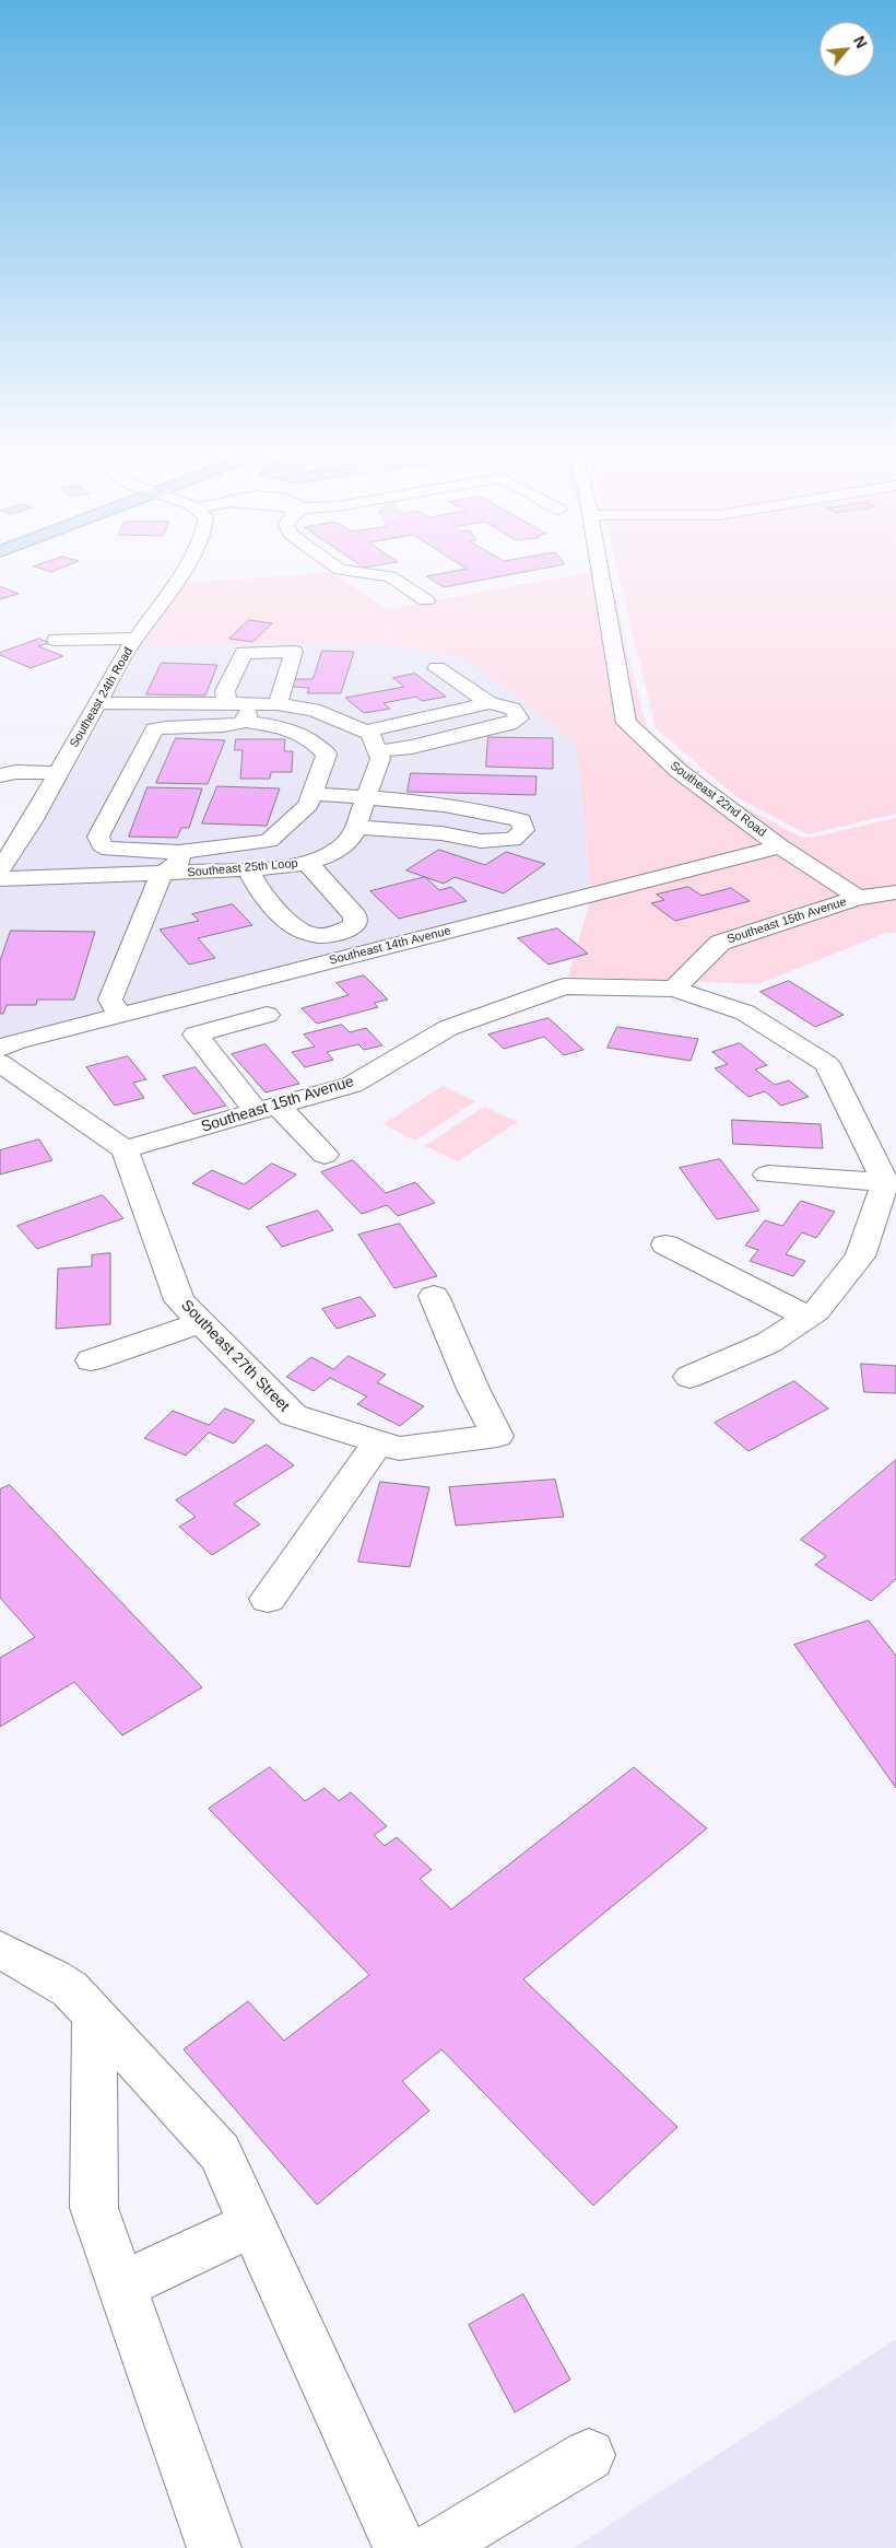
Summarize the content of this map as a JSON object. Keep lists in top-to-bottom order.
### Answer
{
  "streets": {
    "street": [
      "Southeast 24th Road",
      "Southeast 22nd Road",
      "Southeast 25th Loop",
      "Southeast 15th Avenue",
      "Southeast 14th Avenue",
      "Southeast 27th Street"
    ]
  },
  "crossings": [
    ["Southeast 22nd Road", "Southeast 15th Avenue"],
    ["Southeast 22nd Road", "Southeast 14th Avenue"],
    ["Southeast 15th Avenue", "Southeast 14th Avenue"],
    ["Southeast 15th Avenue", "Southeast 27th Street"]
  ],
  "north": "top right"
}
